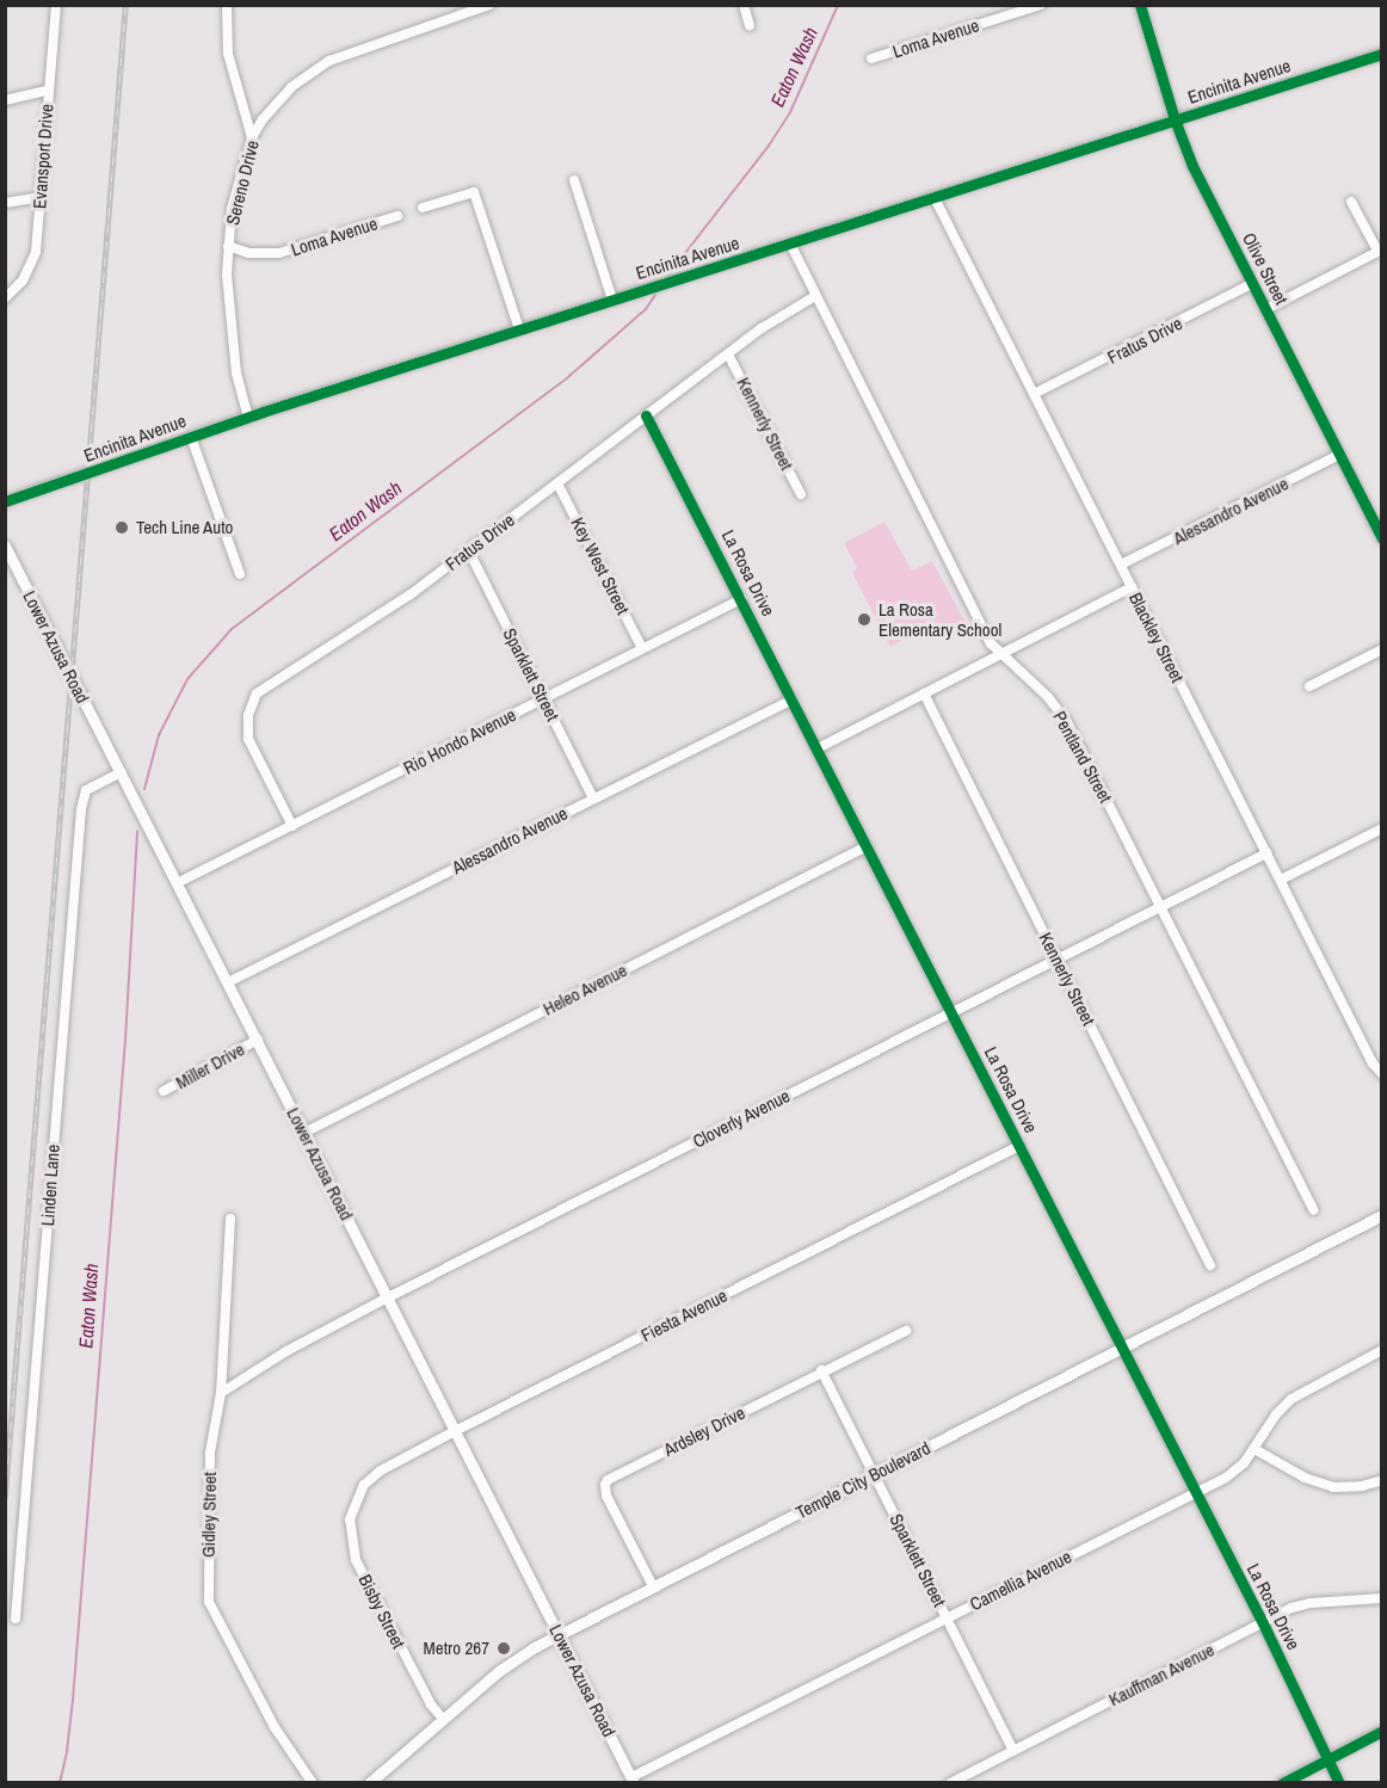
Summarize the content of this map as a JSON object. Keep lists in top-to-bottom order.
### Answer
{
  "streets": {
    "main road": ["Lower Azusa Road", "Temple City Boulevard"],
    "street": [
      "Loma Avenue",
      "Encinita Avenue",
      "Evansport Drive",
      "Sereno Drive",
      "Olive Street",
      "Fratus Drive",
      "Kennerly Street",
      "Alessandro Avenue",
      "Key West Street",
      "La Rosa Drive",
      "Blackley Street",
      "Sparklett Street",
      "Rio Hondo Avenue",
      "Pentland Street",
      "Heleo Avenue",
      "Miller Drive",
      "Cloverly Avenue",
      "Linden Lane",
      "Fiesta Avenue",
      "Ardsley Drive",
      "Gidley Street",
      "Camellia Avenue",
      "Bisby Street",
      "Kauffman Avenue"
    ]
  },
  "crossings": [
    ["Loma Avenue", "Sereno Drive"],
    ["Encinita Avenue", "Sereno Drive"],
    ["Encinita Avenue", "Olive Street"],
    ["Encinita Avenue", "Blackley Street"],
    ["Encinita Avenue", "Pentland Street"],
    ["Olive Street", "Fratus Drive"],
    ["Olive Street", "Alessandro Avenue"],
    ["Fratus Drive", "Kennerly Street"],
    ["Fratus Drive", "Key West Street"],
    ["Fratus Drive", "La Rosa Drive"],
    ["Fratus Drive", "Blackley Street"],
    ["Fratus Drive", "Sparklett Street"],
    ["Fratus Drive", "Rio Hondo Avenue"],
    ["Fratus Drive", "Pentland Street"],
    ["Kennerly Street", "Cloverly Avenue"],
    ["Alessandro Avenue", "La Rosa Drive"],
    ["Alessandro Avenue", "Blackley Street"],
    ["Alessandro Avenue", "Lower Azusa Road"],
    ["Alessandro Avenue", "Sparklett Street"],
    ["Key West Street", "Rio Hondo Avenue"],
    ["La Rosa Drive", "Rio Hondo Avenue"],
    ["La Rosa Drive", "Heleo Avenue"],
    ["La Rosa Drive", "Cloverly Avenue"],
    ["La Rosa Drive", "Fiesta Avenue"],
    ["La Rosa Drive", "Temple City Boulevard"],
    ["La Rosa Drive", "Camellia Avenue"],
    ["La Rosa Drive", "Kauffman Avenue"],
    ["Blackley Street", "Cloverly Avenue"],
    ["Lower Azusa Road", "Rio Hondo Avenue"],
    ["Lower Azusa Road", "Heleo Avenue"],
    ["Lower Azusa Road", "Miller Drive"],
    ["Lower Azusa Road", "Cloverly Avenue"],
    ["Lower Azusa Road", "Linden Lane"],
    ["Lower Azusa Road", "Fiesta Avenue"],
    ["Lower Azusa Road", "Temple City Boulevard"],
    ["Lower Azusa Road", "Camellia Avenue"],
    ["Sparklett Street", "Rio Hondo Avenue"],
    ["Sparklett Street", "Ardsley Drive"],
    ["Sparklett Street", "Temple City Boulevard"],
    ["Sparklett Street", "Camellia Avenue"],
    ["Sparklett Street", "Kauffman Avenue"],
    ["Pentland Street", "Cloverly Avenue"],
    ["Cloverly Avenue", "Gidley Street"],
    ["Fiesta Avenue", "Bisby Street"],
    ["Ardsley Drive", "Temple City Boulevard"],
    ["Temple City Boulevard", "Bisby Street"]
  ],
  "water": ["Eaton Wash"],
  "places": ["Tech Line Auto", "La Rosa Elementary School", "Metro 267"]
}
